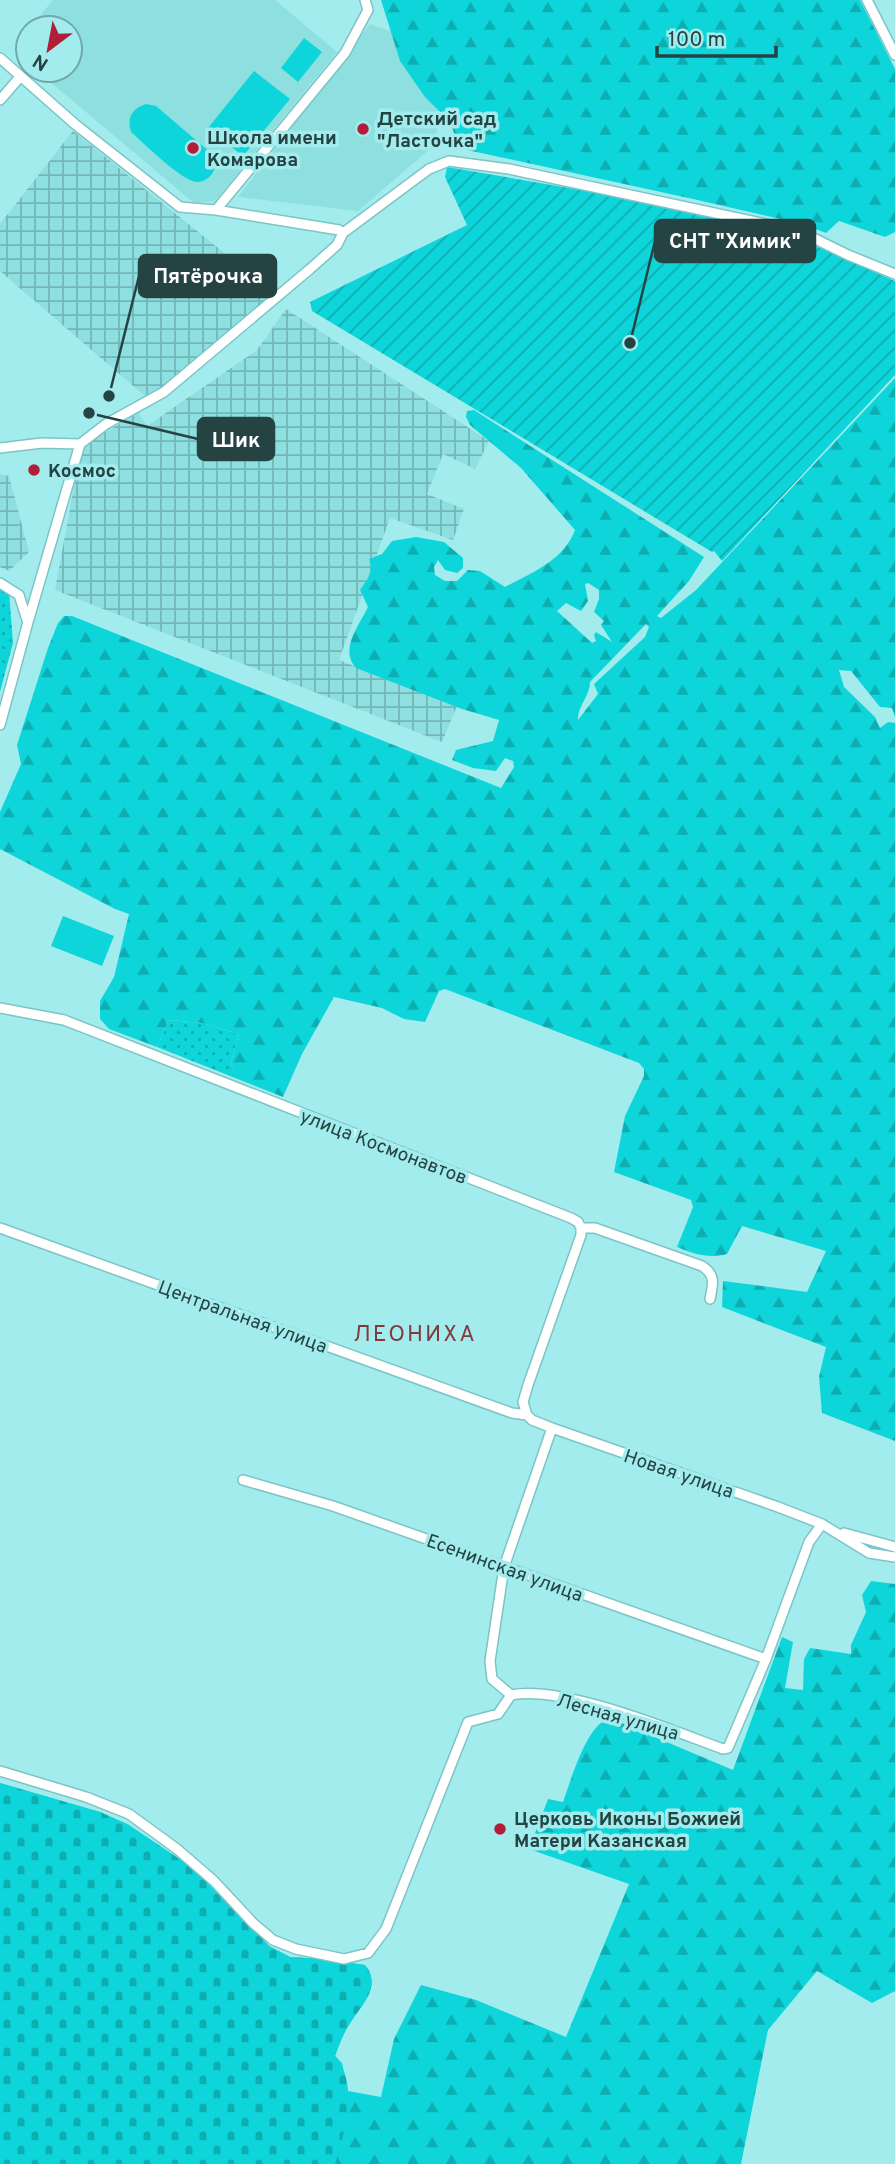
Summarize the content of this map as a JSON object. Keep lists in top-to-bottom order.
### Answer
{
  "streets": {
    "street": [
      "улица Космонавтов",
      "Центральная улица",
      "Новая улица",
      "Есенинская улица",
      "Лесная улица"
    ]
  },
  "crossings": [
    ["Центральная улица", "Новая улица"],
    ["Есенинская улица", "Лесная улица"]
  ],
  "districts": ["ЛЕОНИХА"],
  "places": [
    "Детский сад \"Ласточка\"",
    "Школа имени Комарова",
    "СНТ \"Химик\"",
    "Пятёрочка",
    "Шик",
    "Космос",
    "Церковь Иконы Божией Матери Казанская"
  ],
  "scale_bar": "100 m",
  "north": "bottom left"
}
